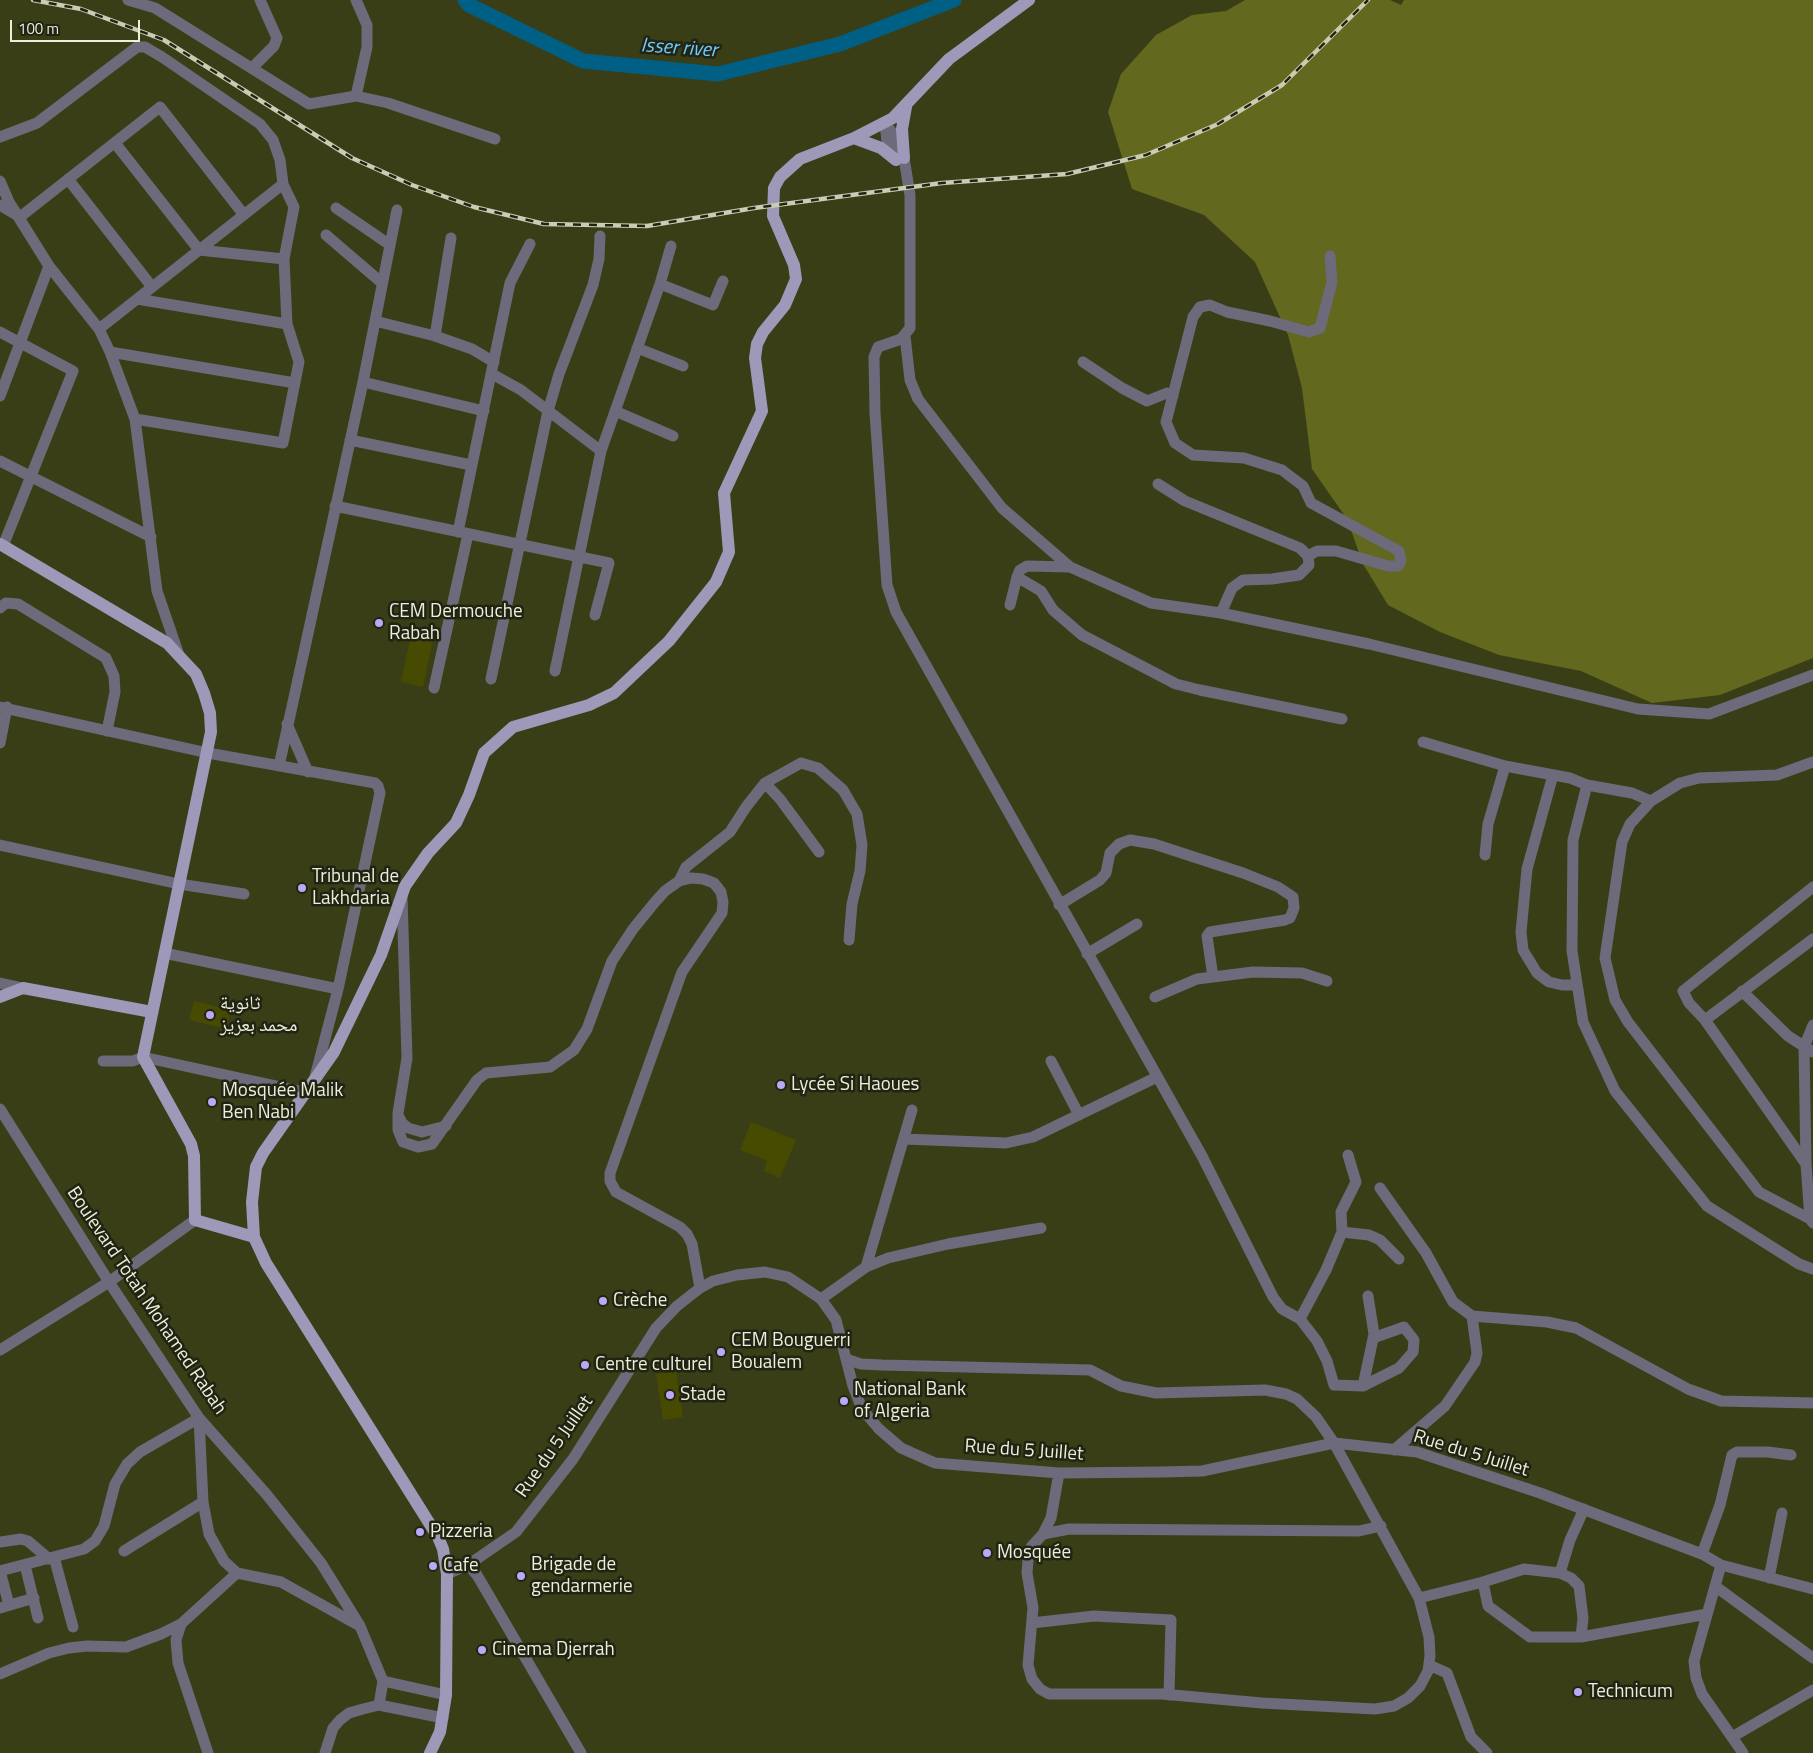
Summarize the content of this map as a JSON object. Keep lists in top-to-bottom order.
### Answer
{
  "streets": {
    "street": ["Boulevard Totah Mohamed Rabah", "Rue du 5 Juillet"]
  },
  "water": ["Isser river"],
  "places": [
    "CEM Dermouche Rabah",
    "Tribunal de Lakhdaria",
    "ثانوية محمد بعزيز",
    "Lycée Si Haoues",
    "Mosquée Malik Ben Nabi",
    "Crèche",
    "CEM Bouguerri Boualem",
    "Centre culturel",
    "Stade",
    "National Bank of Algeria",
    "Pizzeria",
    "Mosquée",
    "Cafe",
    "Brigade de gendarmerie",
    "Cinema Djerrah",
    "Technicum"
  ],
  "scale_bar": "100 m"
}
